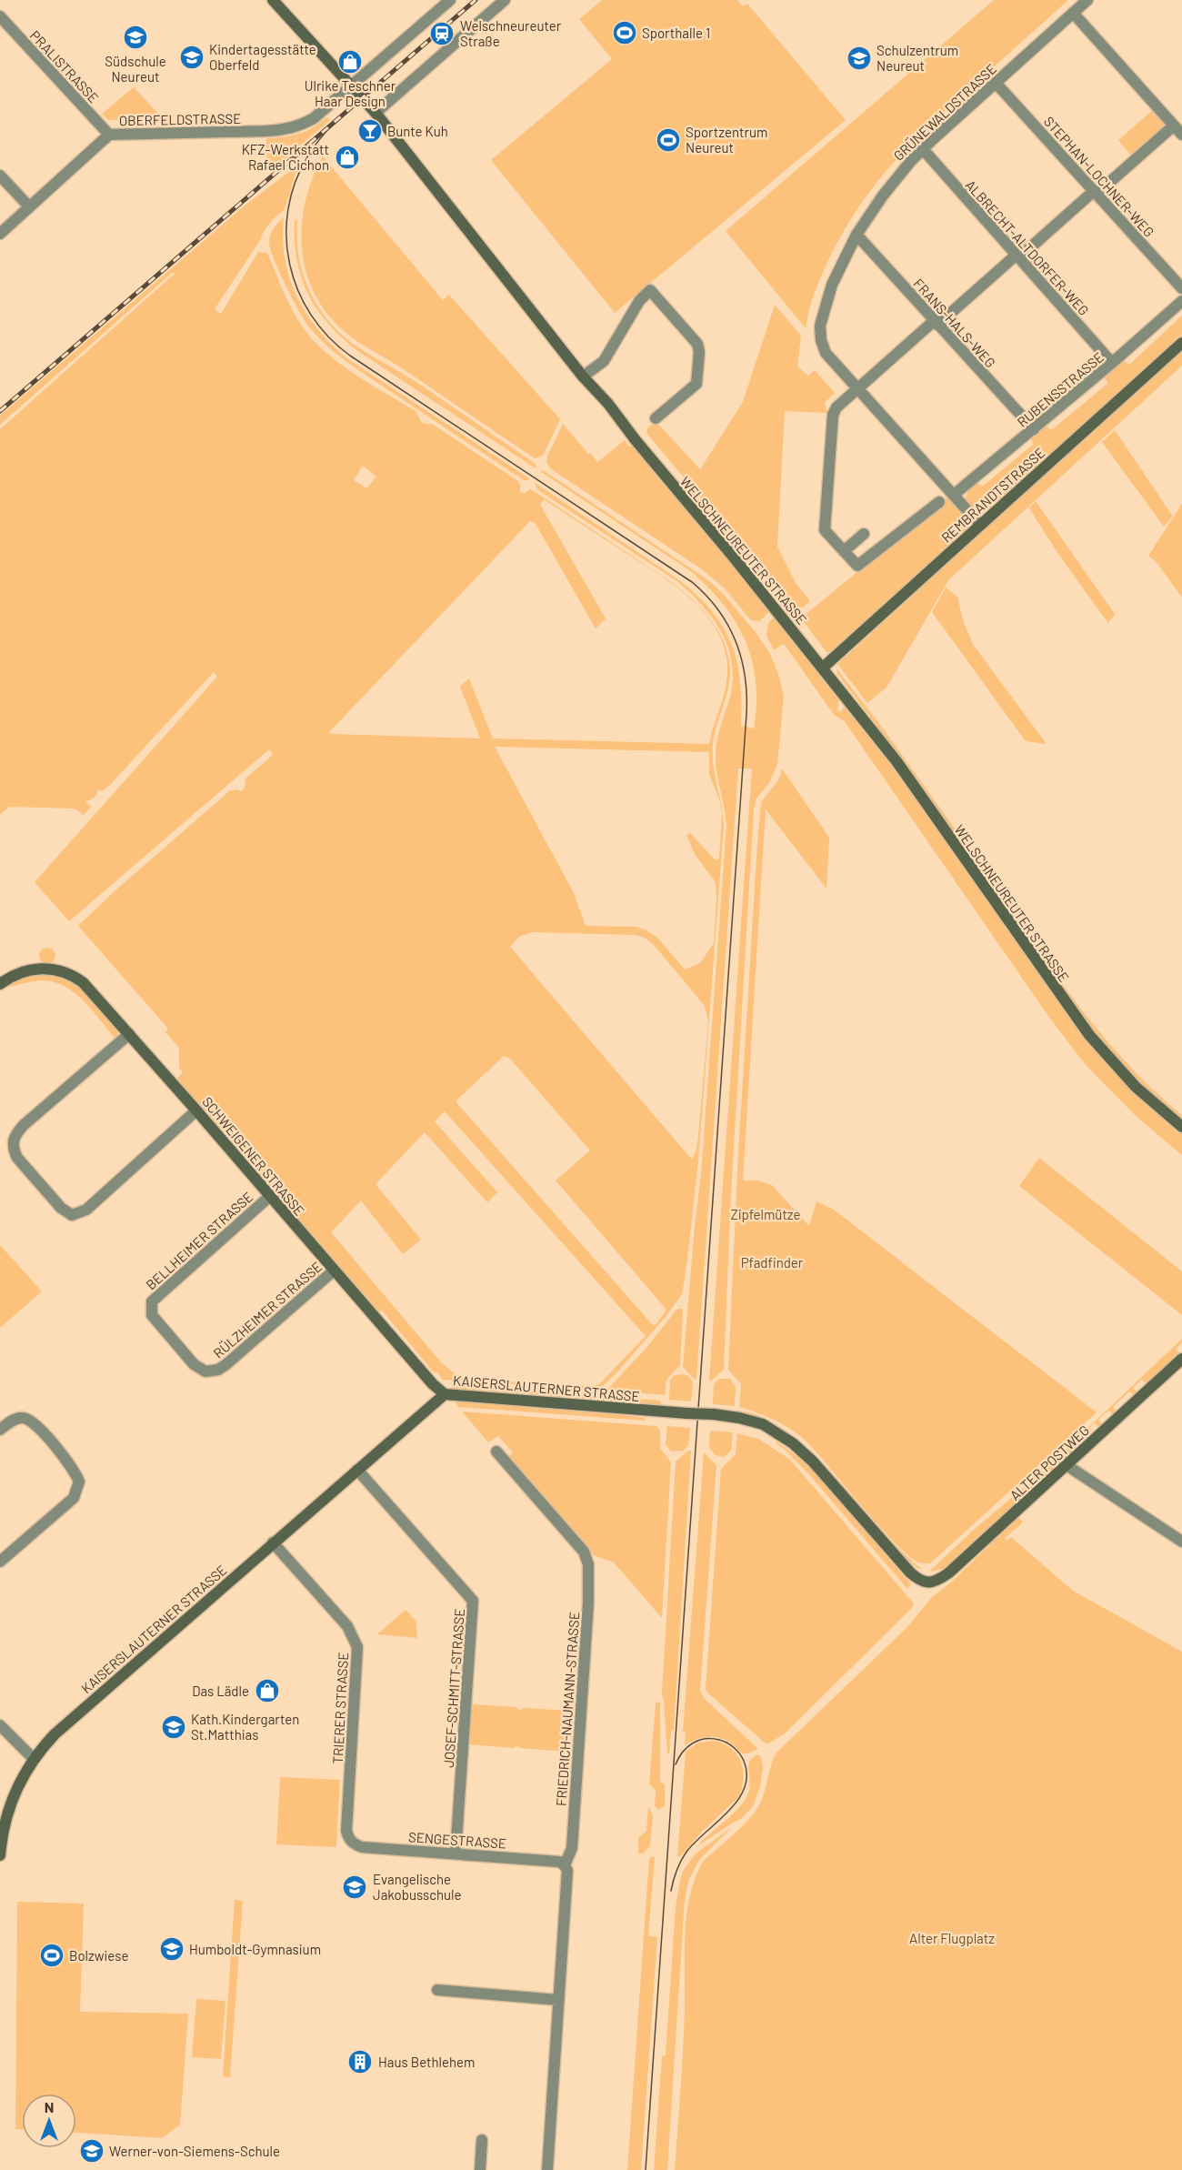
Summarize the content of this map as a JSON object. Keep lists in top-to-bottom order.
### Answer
{
  "streets": {
    "main road": [
      "REMBRANDTSTRASSE",
      "WELSCHNEUREUTER STRASSE",
      "SCHWEIGENER STRASSE",
      "KAISERSLAUTERNER STRASSE",
      "ALTER POSTWEG"
    ],
    "street": [
      "PRALISTRASSE",
      "GRÜNEWALDSTRASSE",
      "OBERFELDSTRASSE",
      "STEPHAN-LOCHNER-WEG",
      "ALBRECHT-ALTDORFER-WEG",
      "FRANS-HALS-WEG",
      "RUBENSSTRASSE",
      "BELLHEIMER STRASSE",
      "RÜLZHEIMER STRASSE",
      "JOSEF-SCHMITT-STRASSE",
      "TRIERER STRASSE",
      "FRIEDRICH-NAUMANN-STRASSE",
      "SENGESTRASSE"
    ]
  },
  "crossings": [
    ["PRALISTRASSE", "OBERFELDSTRASSE"],
    ["GRÜNEWALDSTRASSE", "STEPHAN-LOCHNER-WEG"],
    ["GRÜNEWALDSTRASSE", "ALBRECHT-ALTDORFER-WEG"],
    ["GRÜNEWALDSTRASSE", "FRANS-HALS-WEG"],
    ["GRÜNEWALDSTRASSE", "RUBENSSTRASSE"],
    ["GRÜNEWALDSTRASSE", "REMBRANDTSTRASSE"],
    ["OBERFELDSTRASSE", "WELSCHNEUREUTER STRASSE"],
    ["ALBRECHT-ALTDORFER-WEG", "RUBENSSTRASSE"],
    ["FRANS-HALS-WEG", "RUBENSSTRASSE"],
    ["REMBRANDTSTRASSE", "WELSCHNEUREUTER STRASSE"],
    ["SCHWEIGENER STRASSE", "BELLHEIMER STRASSE"],
    ["SCHWEIGENER STRASSE", "RÜLZHEIMER STRASSE"],
    ["SCHWEIGENER STRASSE", "KAISERSLAUTERNER STRASSE"],
    ["BELLHEIMER STRASSE", "RÜLZHEIMER STRASSE"],
    ["KAISERSLAUTERNER STRASSE", "ALTER POSTWEG"],
    ["KAISERSLAUTERNER STRASSE", "JOSEF-SCHMITT-STRASSE"],
    ["KAISERSLAUTERNER STRASSE", "TRIERER STRASSE"],
    ["JOSEF-SCHMITT-STRASSE", "SENGESTRASSE"],
    ["TRIERER STRASSE", "SENGESTRASSE"],
    ["FRIEDRICH-NAUMANN-STRASSE", "SENGESTRASSE"]
  ],
  "parks": ["Zipfelmütze", "Pfadfinder", "Alter Flugplatz"],
  "places": {
    "sports": ["Sporthalle 1", "Sportzentrum Neureut", "Bolzwiese"],
    "station": ["Welschneureuter Straße"],
    "school or university": [
      "Südschule Neureut",
      "Kindertagesstätte Oberfeld",
      "Schulzentrum Neureut",
      "Kath.Kindergarten St.Matthias",
      "Evangelische Jakobusschule",
      "Humboldt-Gymnasium",
      "Werner-von-Siemens-Schule"
    ],
    "shop": ["Ulrike Teschner Haar Design", "KFZ-Werkstatt Rafael Cichon", "Das Lädle"],
    "bar": ["Bunte Kuh"],
    "building": ["Haus Bethlehem"]
  },
  "north": "top"
}
